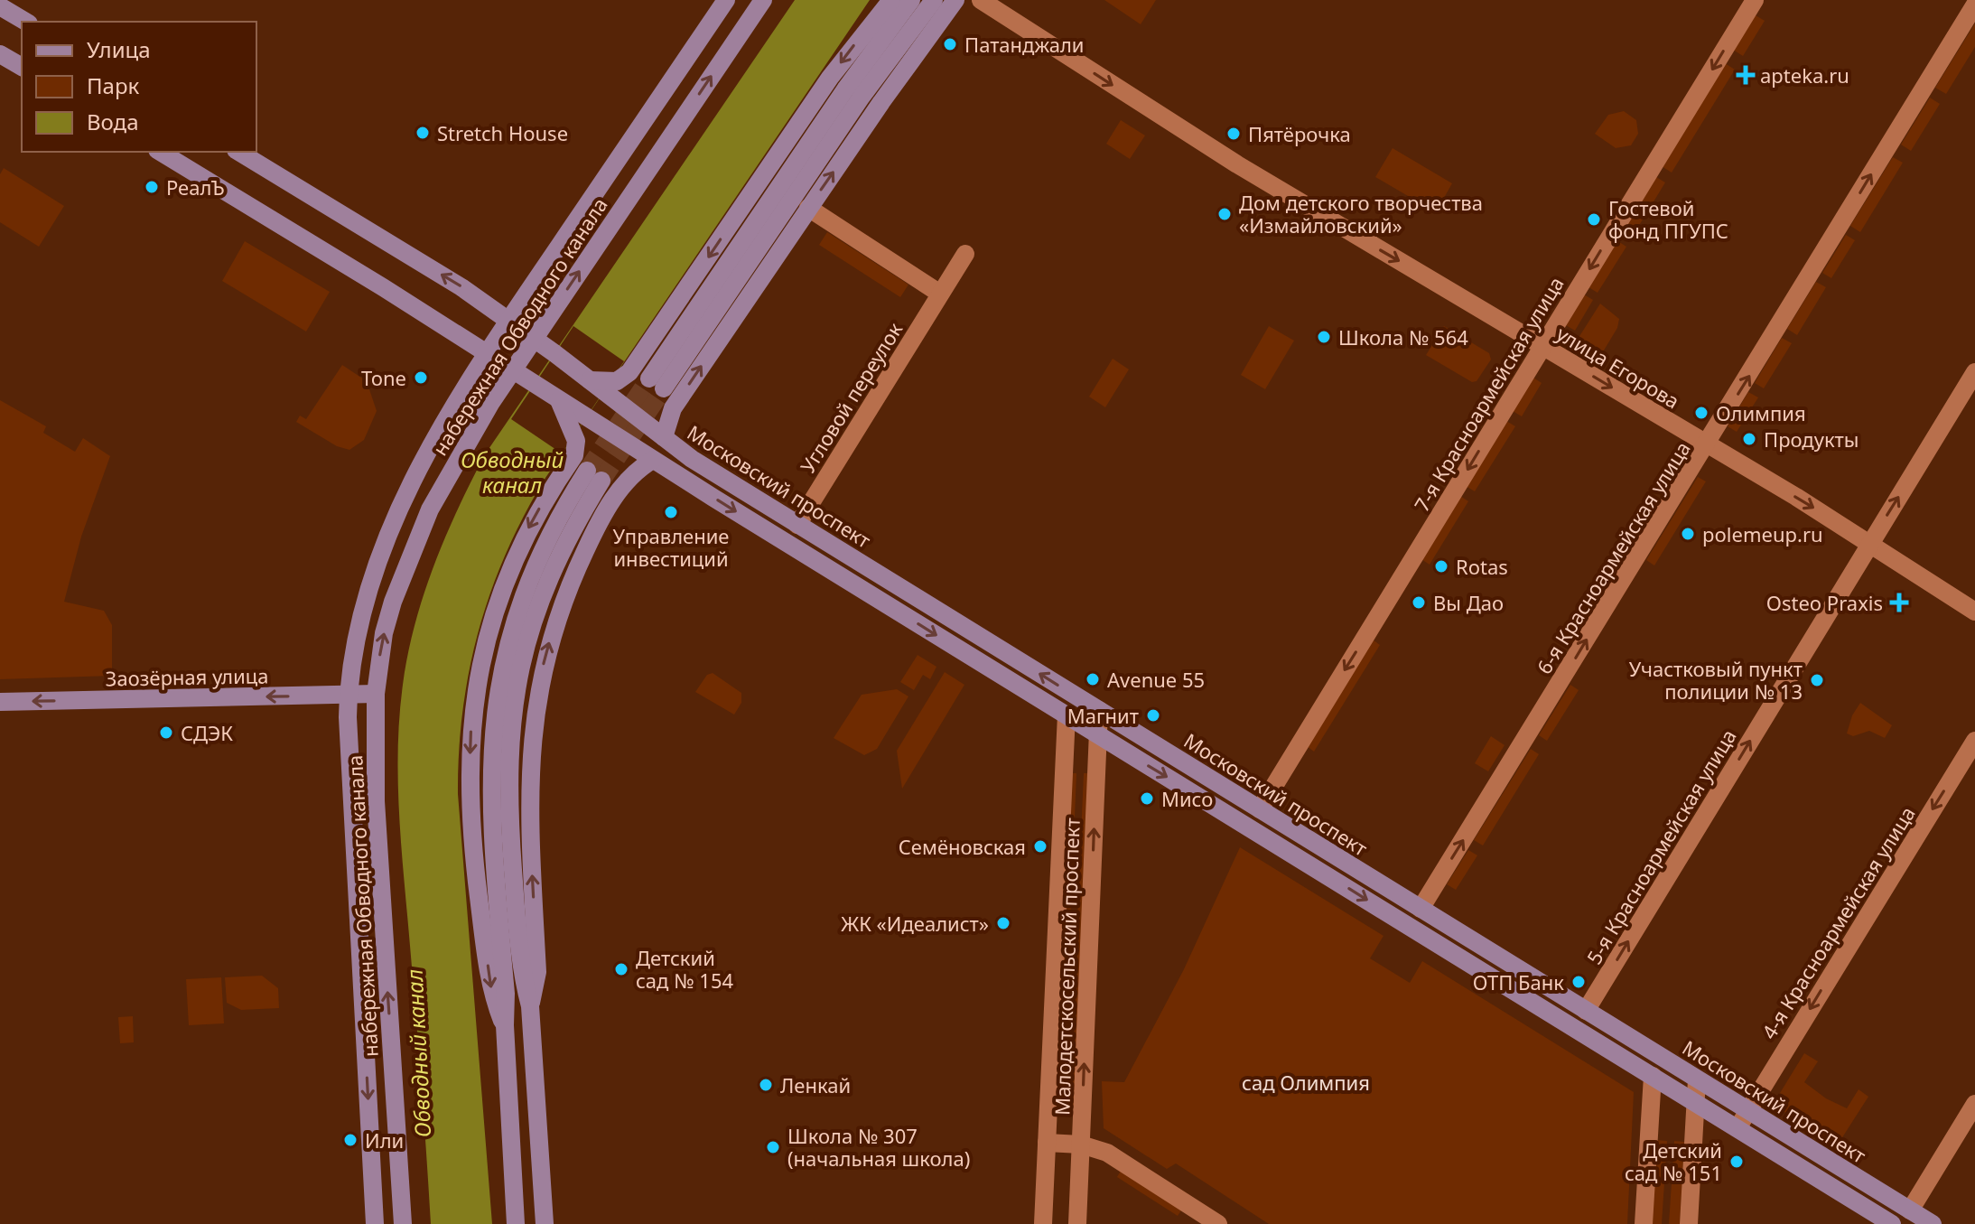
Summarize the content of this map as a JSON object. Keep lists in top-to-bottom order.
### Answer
{
  "streets": {
    "main road": ["набережная Обводного канала", "Московский проспект", "Заозёрная улица"],
    "street": [
      "улица Егорова",
      "7-я Красноармейская улица",
      "Угловой переулок",
      "6-я Красноармейская улица",
      "5-я Красноармейская улица",
      "4-я Красноармейская улица",
      "Малодетскосельский проспект"
    ]
  },
  "crossings": [
    ["набережная Обводного канала", "Заозёрная улица"],
    ["улица Егорова", "7-я Красноармейская улица"],
    ["улица Егорова", "6-я Красноармейская улица"],
    ["улица Егорова", "5-я Красноармейская улица"],
    ["7-я Красноармейская улица", "Московский проспект"],
    ["Угловой переулок", "Московский проспект"],
    ["Московский проспект", "6-я Красноармейская улица"],
    ["Московский проспект", "5-я Красноармейская улица"],
    ["Московский проспект", "4-я Красноармейская улица"],
    ["Московский проспект", "Малодетскосельский проспект"]
  ],
  "one_way": [
    "улица Егорова",
    "7-я Красноармейская улица",
    "6-я Красноармейская улица",
    "Заозёрная улица",
    "5-я Красноармейская улица",
    "4-я Красноармейская улица"
  ],
  "water": ["Обводный канал"],
  "parks": ["сад Олимпия"],
  "places": {
    "other": [
      "Патанджали",
      "Stretch House",
      "Пятёрочка",
      "РеалЪ",
      "Дом детского творчества «Измайловский»",
      "Гостевой фонд ПГУПС",
      "Школа № 564",
      "Tone",
      "Олимпия",
      "Продукты",
      "Управление инвестиций",
      "polemeup.ru",
      "Rotas",
      "Вы Дао",
      "Avenue 55",
      "Участковый пункт полиции № 13",
      "Магнит",
      "СДЭК",
      "Мисо",
      "Семёновская",
      "ЖК «Идеалист»",
      "Детский сад № 154",
      "ОТП Банк",
      "Ленкай",
      "Или",
      "Школа № 307 (начальная школа)",
      "Детский сад № 151"
    ],
    "health": ["apteka.ru", "Osteo Praxis"]
  },
  "legend": ["Улица", "Парк", "Вода"]
}
